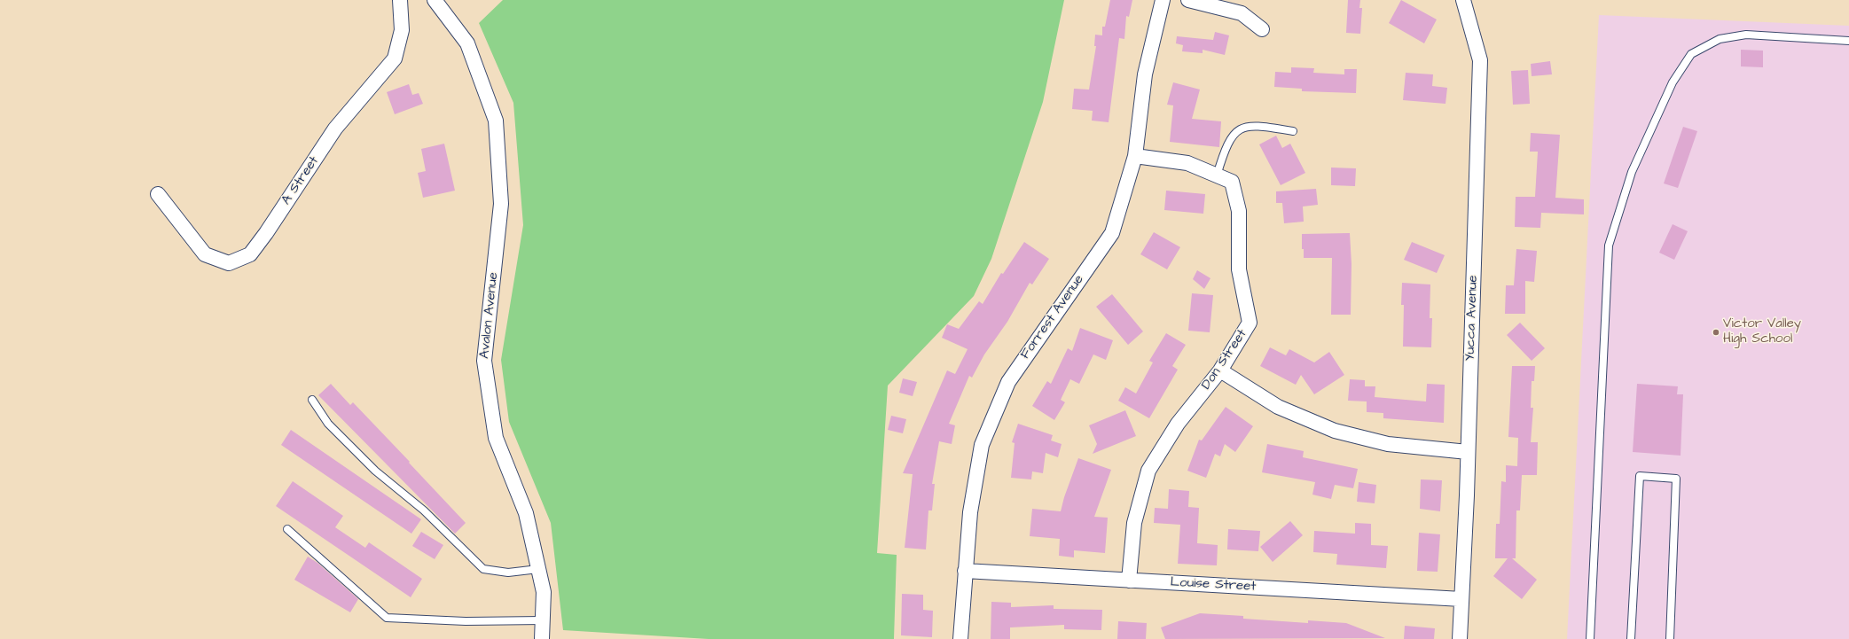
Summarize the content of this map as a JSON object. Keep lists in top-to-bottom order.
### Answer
{
  "streets": {
    "street": [
      "A Street",
      "Avalon Avenue",
      "Forrest Avenue",
      "Yucca Avenue",
      "Don Street",
      "Louise Street"
    ]
  },
  "crossings": [
    ["Forrest Avenue", "Don Street"],
    ["Forrest Avenue", "Louise Street"],
    ["Yucca Avenue", "Louise Street"],
    ["Don Street", "Louise Street"]
  ],
  "places": ["Victor Valley High School"]
}
